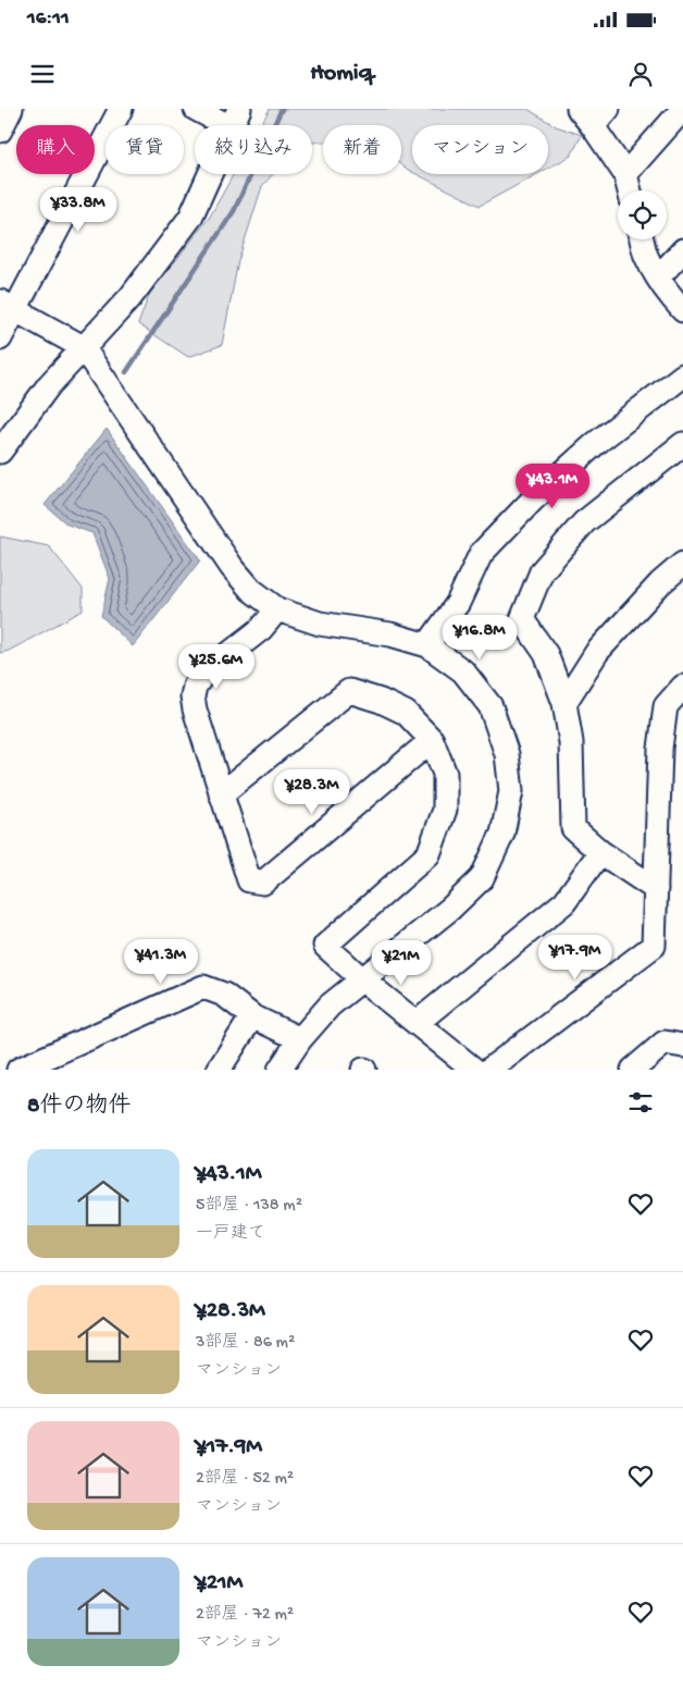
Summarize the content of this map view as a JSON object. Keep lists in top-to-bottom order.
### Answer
{
  "page": {
    "status": "16:11",
    "header": "Homiq",
    "chip": [
      "購入",
      "賃貸",
      "絞り込み",
      "新着",
      "マンション"
    ],
    "price": [
      "¥33.8M",
      "¥43.1M",
      "¥16.8M",
      "¥25.6M",
      "¥28.3M",
      "¥17.9M",
      "¥41.3M",
      "¥21M"
    ],
    "heading": "8件の物件",
    "list": [
      {
        "name": "¥43.1M",
        "note": "5部屋 · 138 m² · 一戸建て"
      },
      {
        "name": "¥28.3M",
        "note": "3部屋 · 86 m² · マンション"
      },
      {
        "name": "¥17.9M",
        "note": "2部屋 · 52 m² · マンション"
      },
      {
        "name": "¥21M",
        "note": "2部屋 · 72 m² · マンション"
      }
    ]
  }
}
